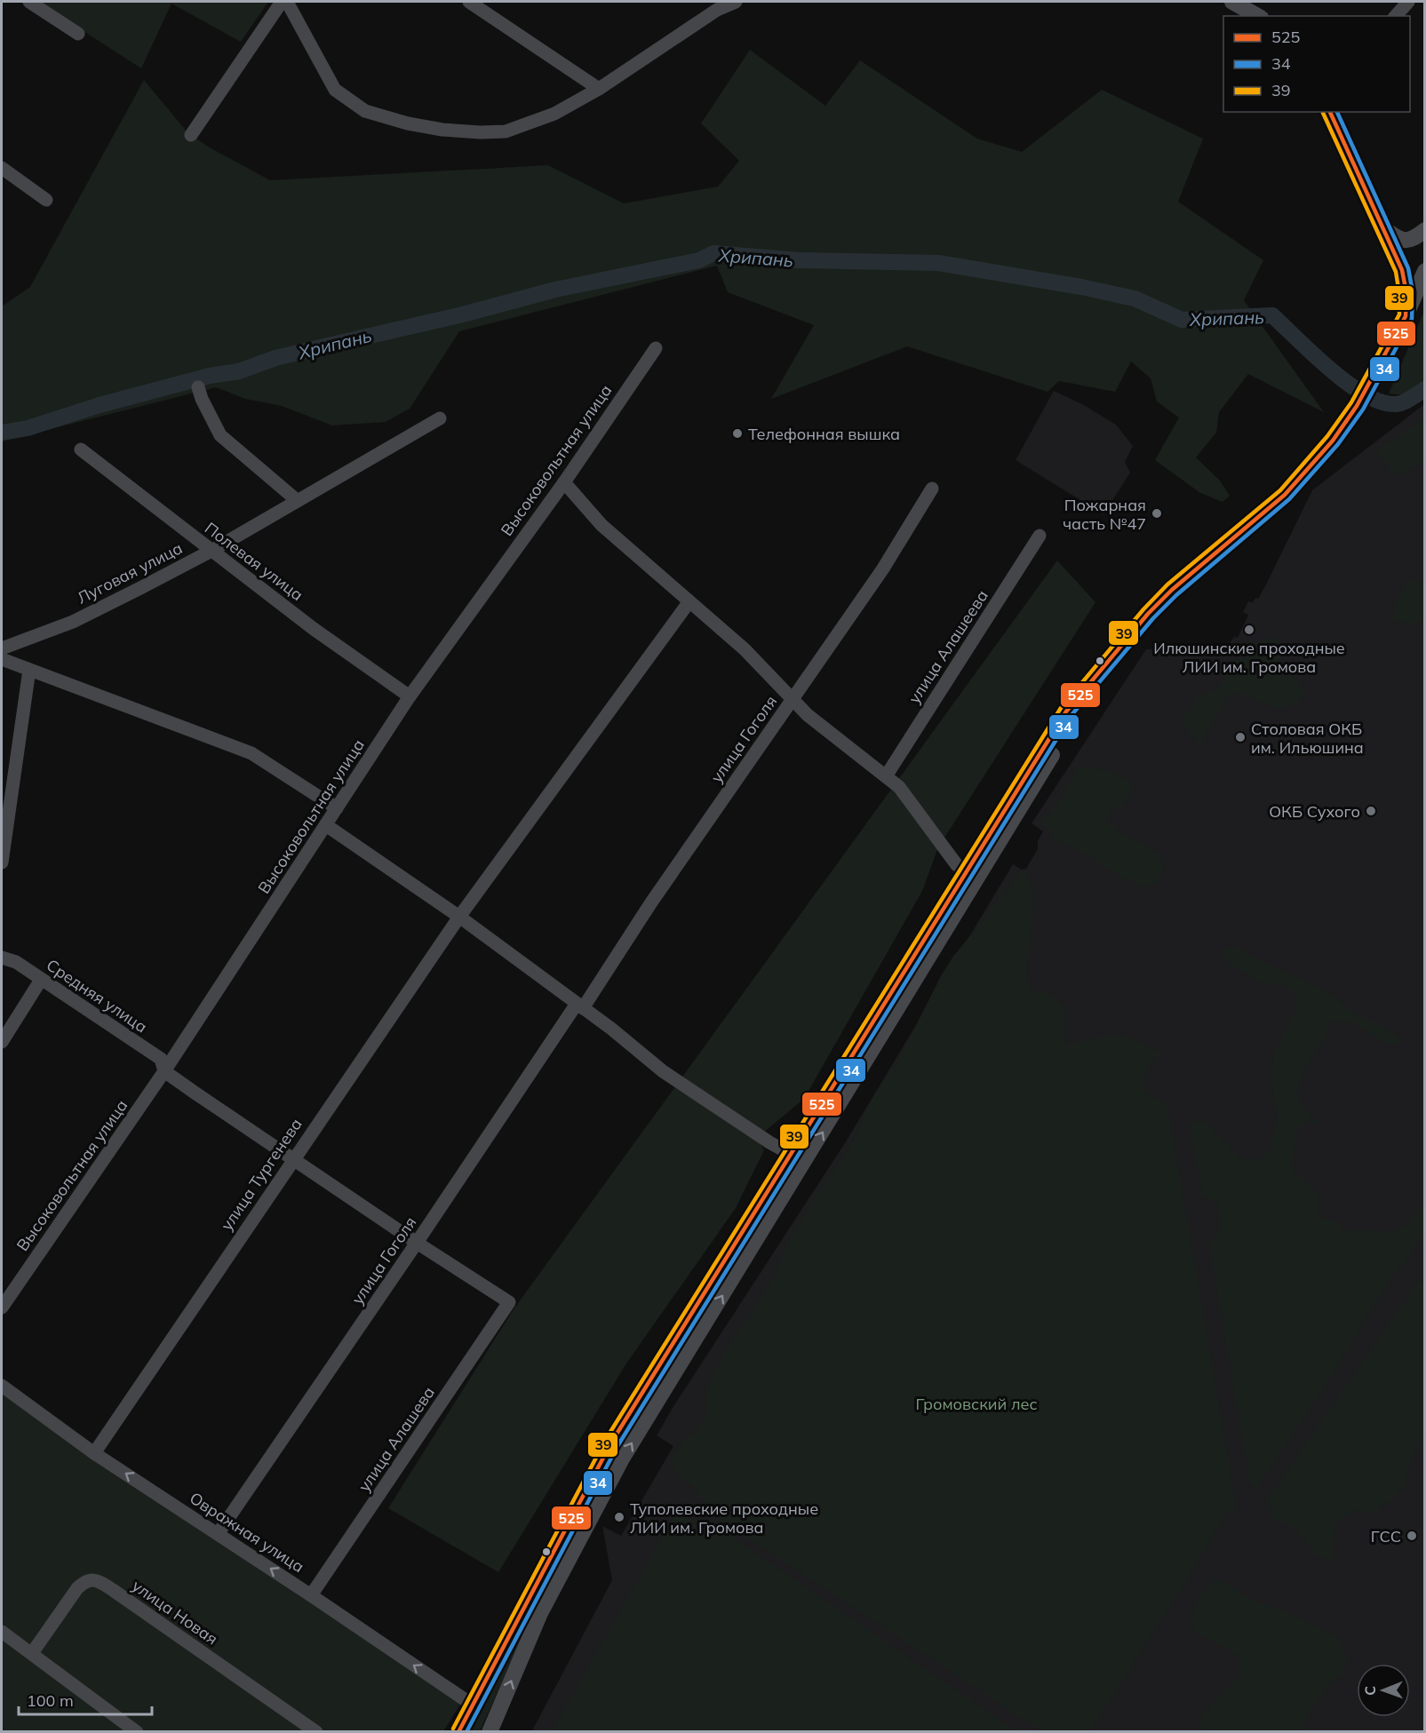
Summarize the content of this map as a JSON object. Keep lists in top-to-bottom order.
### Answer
{
  "streets": {
    "street": [
      "Высоковольтная улица",
      "Полевая улица",
      "Луговая улица",
      "улица Алашеева",
      "улица Гоголя",
      "Средняя улица",
      "улица Тургенева",
      "улица Алашева",
      "Овражная улица",
      "улица Новая"
    ]
  },
  "crossings": [
    ["Высоковольтная улица", "Полевая улица"],
    ["Высоковольтная улица", "Средняя улица"],
    ["Полевая улица", "Луговая улица"],
    ["улица Гоголя", "Средняя улица"],
    ["улица Гоголя", "Овражная улица"],
    ["Средняя улица", "улица Тургенева"],
    ["Средняя улица", "улица Алашева"],
    ["улица Тургенева", "Овражная улица"],
    ["улица Алашева", "Овражная улица"]
  ],
  "one_way": ["Овражная улица"],
  "water": ["Хрипань"],
  "parks": ["Громовский лес"],
  "places": [
    "Телефонная вышка",
    "Пожарная часть №47",
    "Илюшинские проходные ЛИИ им. Громова",
    "Столовая ОКБ им. Ильюшина",
    "ОКБ Сухого",
    "Туполевские проходные ЛИИ им. Громова",
    "ГСС"
  ],
  "lines": ["transit line 525", "transit line 34", "transit line 39"],
  "legend": ["525", "34", "39"],
  "scale_bar": "100 m",
  "north": "left"
}
